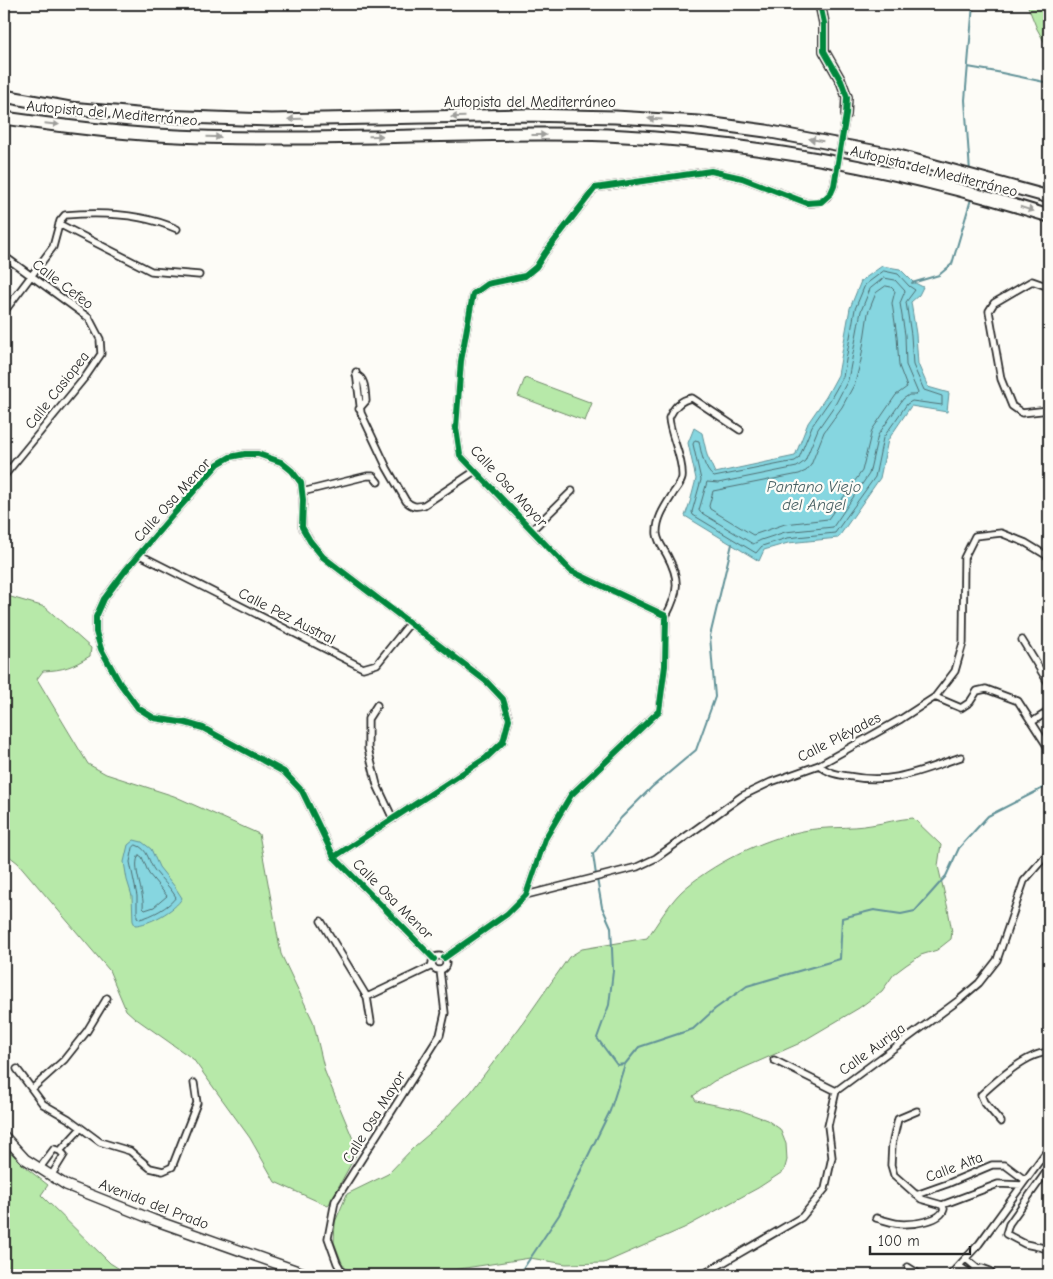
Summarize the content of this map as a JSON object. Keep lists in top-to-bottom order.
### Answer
{
  "streets": {
    "highway": ["Autopista del Mediterráneo"],
    "street": [
      "Calle Cefeo",
      "Calle Casiopea",
      "Calle Osa Mayor",
      "Calle Osa Menor",
      "Calle Pez Austral",
      "Calle Pléyades",
      "Calle Auriga",
      "Calle Alta",
      "Avenida del Prado"
    ]
  },
  "crossings": [
    ["Calle Cefeo", "Calle Casiopea"],
    ["Calle Osa Mayor", "Calle Osa Menor"],
    ["Calle Osa Menor", "Calle Pez Austral"]
  ],
  "water": ["Pantano Viejo del Angel"],
  "scale_bar": "100 m"
}
